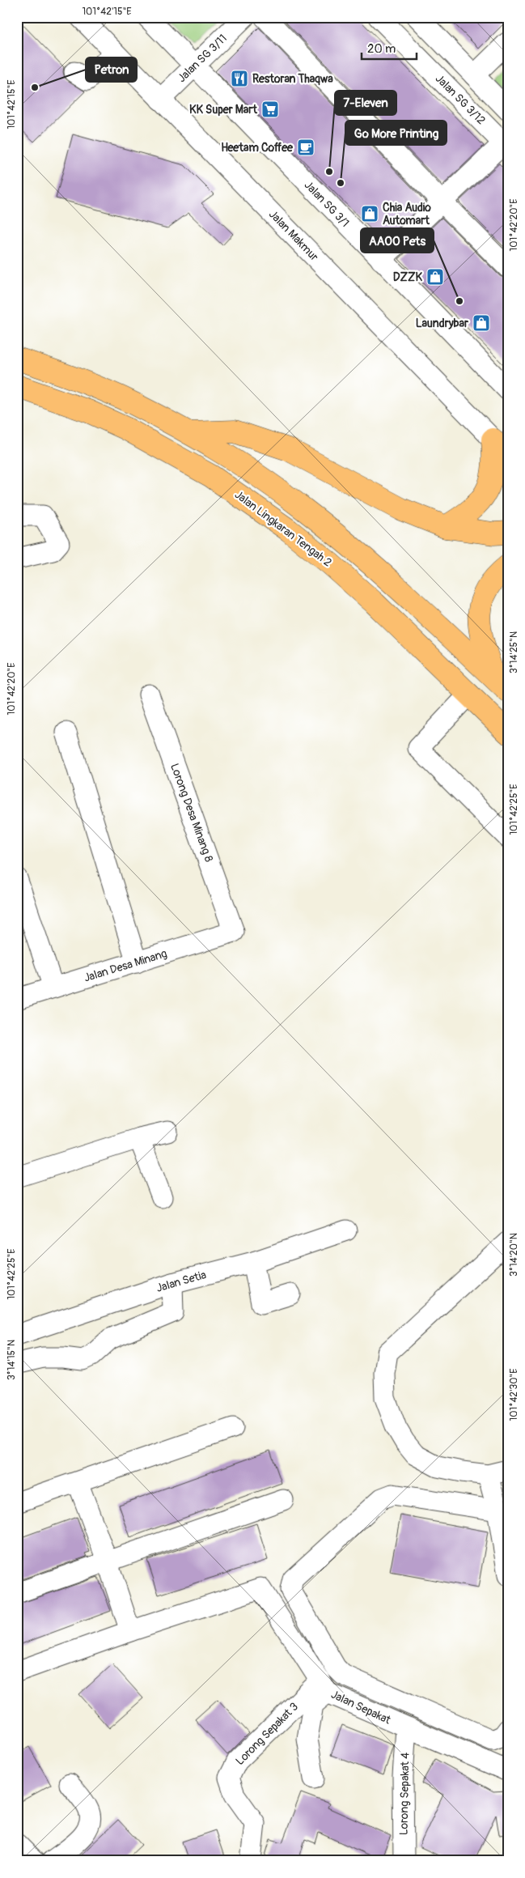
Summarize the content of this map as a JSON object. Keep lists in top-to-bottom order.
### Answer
{
  "streets": {
    "highway": ["Jalan Lingkaran Tengah 2"],
    "street": [
      "Jalan SG 3/11",
      "Jalan SG 3/12",
      "Jalan SG 3/1",
      "Jalan Makmur",
      "Lorong Desa Minang 8",
      "Jalan Desa Minang",
      "Jalan Setia",
      "Jalan Sepakat",
      "Lorong Sepakat 3",
      "Lorong Sepakat 4"
    ]
  },
  "crossings": [
    ["Jalan SG 3/11", "Jalan SG 3/1"],
    ["Jalan SG 3/11", "Jalan Makmur"],
    ["Lorong Desa Minang 8", "Jalan Desa Minang"],
    ["Jalan Sepakat", "Lorong Sepakat 3"],
    ["Jalan Sepakat", "Lorong Sepakat 4"]
  ],
  "places": {
    "restaurant": ["Restoran Thaqwa"],
    "other": [
      "Petron",
      "7-Eleven",
      "Go More Printing",
      "AAOO Pets"
    ],
    "supermarket": ["KK Super Mart"],
    "cafe": ["Heetam Coffee"],
    "shop": ["Chia Audio Automart", "DZZK", "Laundrybar"]
  },
  "scale_bar": "20 m",
  "coordinates": [
    "101°42'15\"E",
    "101°42'20\"E",
    "3°14'25\"N",
    "101°42'25\"E",
    "3°14'20\"N",
    "3°14'15\"N",
    "101°42'30\"E"
  ]
}
